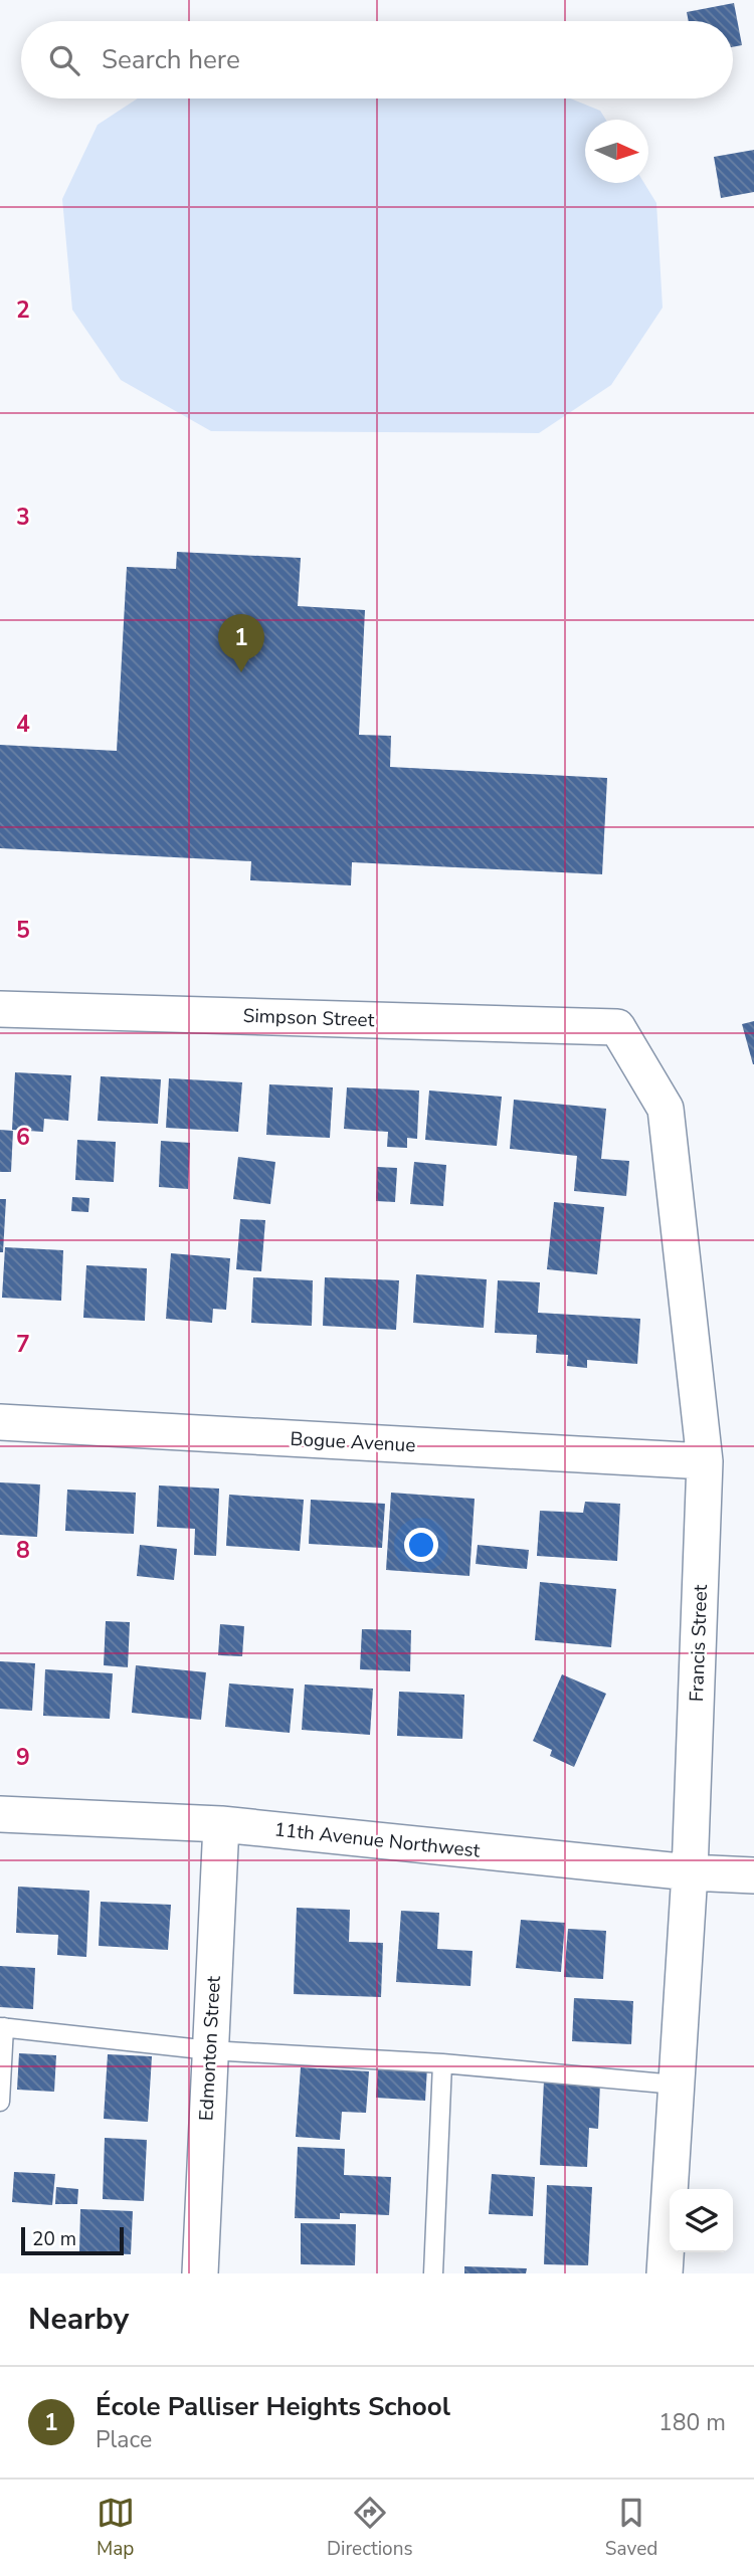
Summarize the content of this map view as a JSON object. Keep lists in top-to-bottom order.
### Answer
{
  "streets": {
    "street": [
      "Simpson Street",
      "Bogue Avenue",
      "Francis Street",
      "11th Avenue Northwest",
      "Edmonton Street"
    ]
  },
  "crossings": [
    ["Simpson Street", "Francis Street"],
    ["Bogue Avenue", "Francis Street"],
    ["Francis Street", "11th Avenue Northwest"],
    ["11th Avenue Northwest", "Edmonton Street"]
  ],
  "scale_bar": "20 m",
  "north": "right",
  "page": {
    "search": "Search here",
    "pins": "1",
    "scale": "20 m",
    "heading": "Nearby",
    "list": [
      {
        "mark": "1",
        "name": "École Palliser Heights School",
        "note": "Place",
        "value": "180 m"
      }
    ],
    "nav": ["Map", "Directions", "Saved"]
  },
  "grid": {
    "rows": [
      "2",
      "3",
      "4",
      "5",
      "6",
      "7",
      "8",
      "9"
    ]
  }
}
